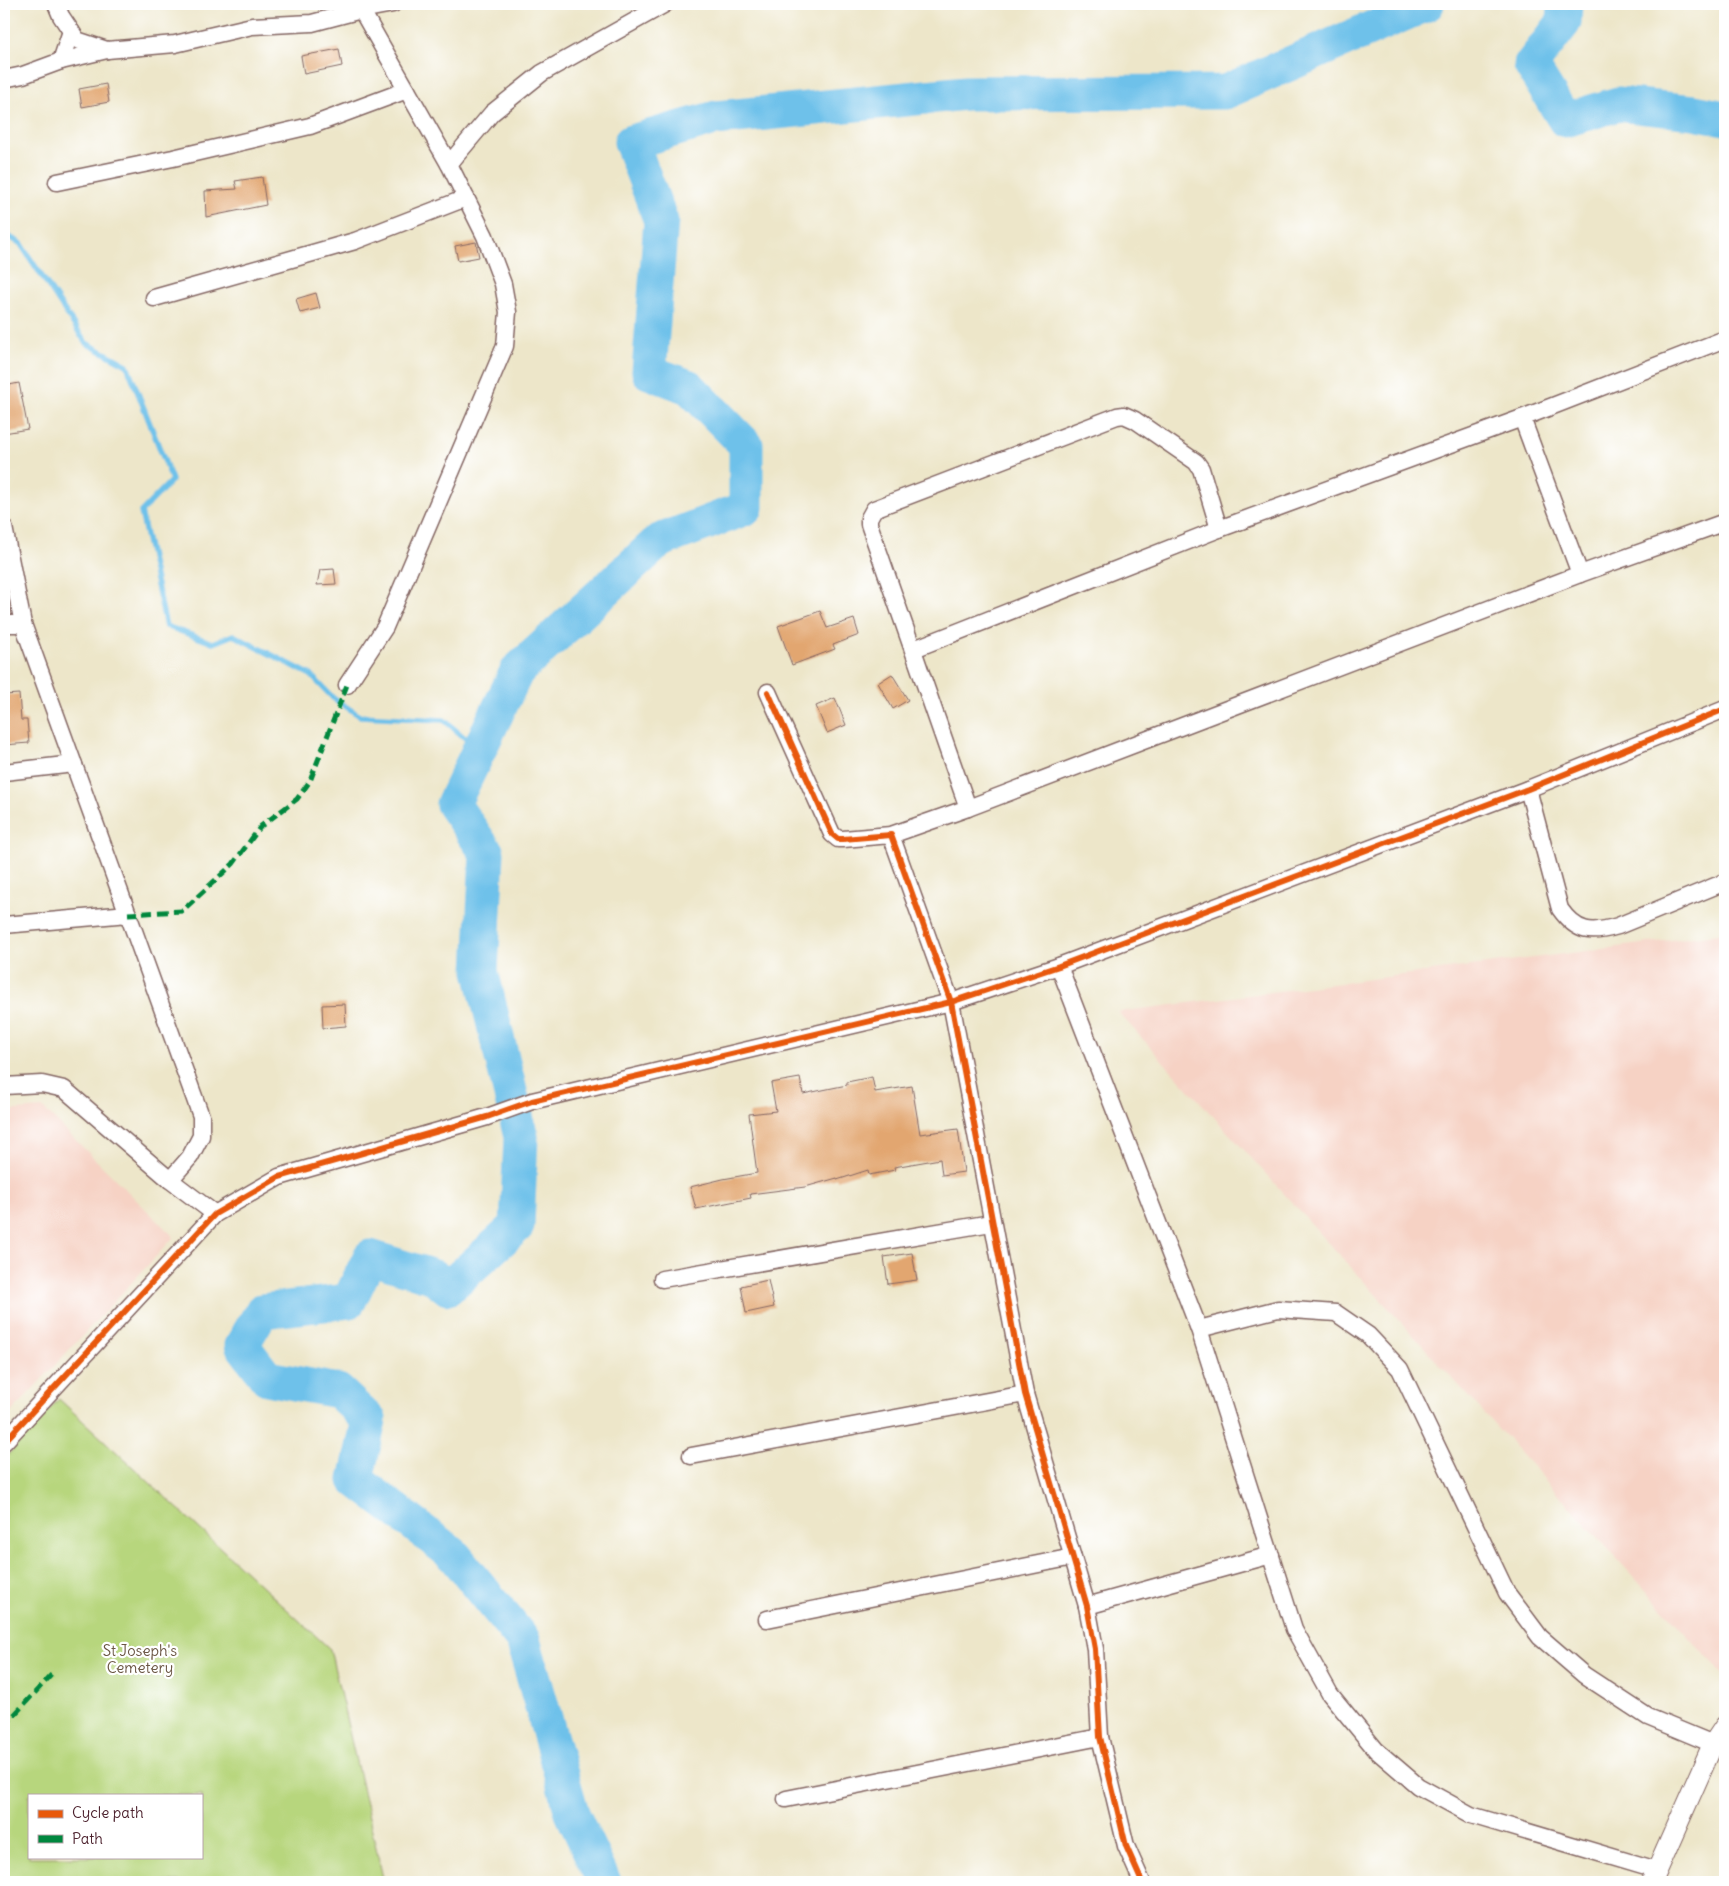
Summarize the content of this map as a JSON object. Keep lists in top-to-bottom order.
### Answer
{
  "parks": ["St Joseph's Cemetery"],
  "legend": ["Cycle path", "Path"]
}
